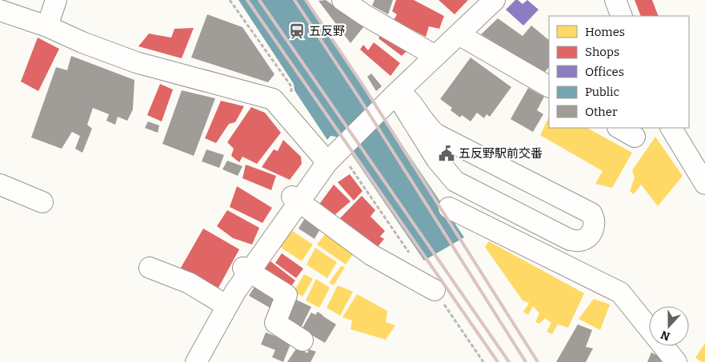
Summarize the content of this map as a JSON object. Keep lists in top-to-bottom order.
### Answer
{
  "places": {
    "station": ["五反野"],
    "public building": ["五反野駅前交番"]
  },
  "legend": [
    "Homes",
    "Shops",
    "Offices",
    "Public",
    "Other"
  ],
  "north": "bottom"
}
